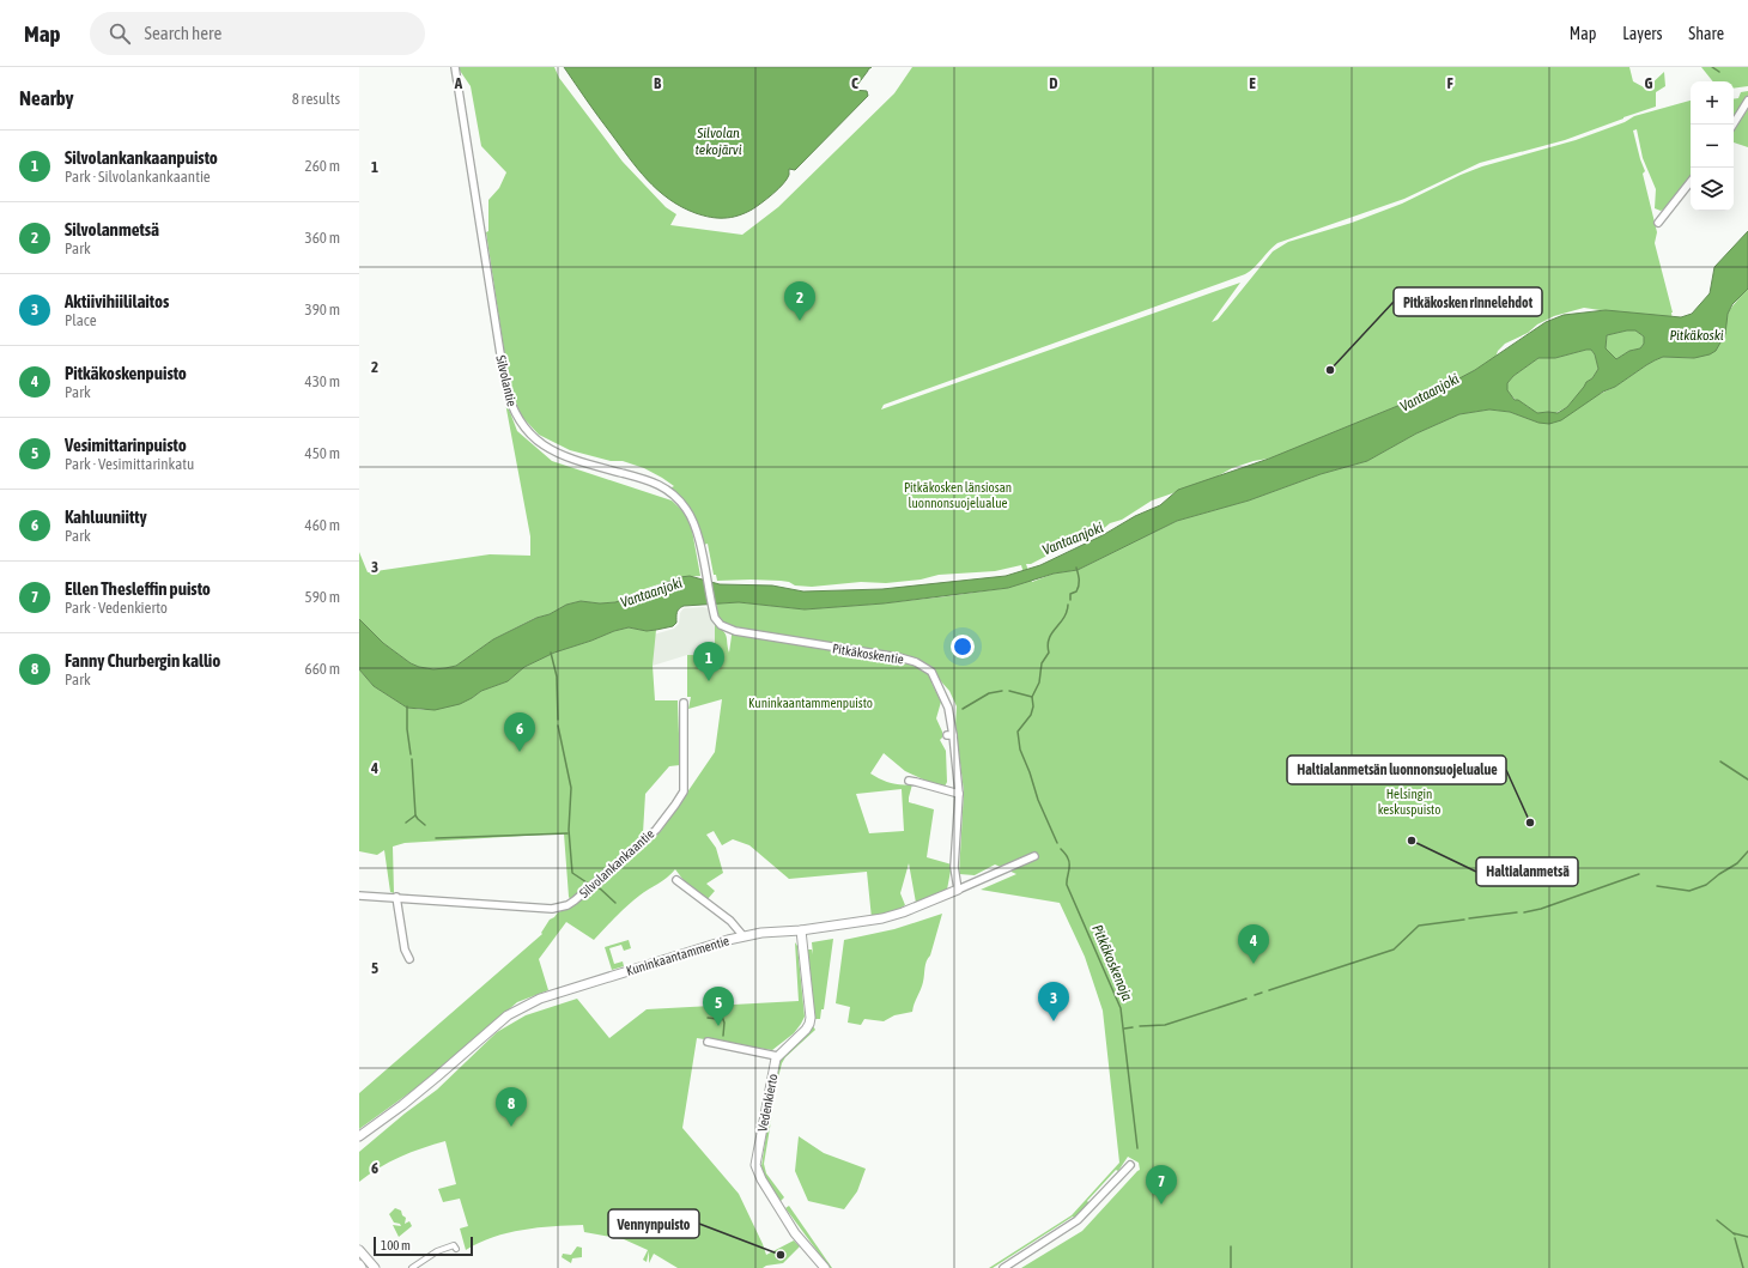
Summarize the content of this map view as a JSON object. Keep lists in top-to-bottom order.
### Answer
{
  "streets": {
    "street": [
      "Silvolantie",
      "Pitkäkoskentie",
      "Silvolankankaantie",
      "Kuninkaantammentie",
      "Vedenkierto"
    ]
  },
  "crossings": [
    ["Silvolantie", "Pitkäkoskentie"],
    ["Pitkäkoskentie", "Kuninkaantammentie"],
    ["Kuninkaantammentie", "Vedenkierto"]
  ],
  "water": [
    "Silvolan tekojärvi",
    "Pitkäkoski",
    "Vantaanjoki",
    "Pitkäkoskenoja"
  ],
  "parks": ["Pitkäkosken länsiosan luonnonsuojelualue", "Kuninkaantammenpuisto", "Helsingin keskuspuisto"],
  "places": [
    "Pitkäkosken rinnelehdot",
    "Haltialanmetsän luonnonsuojelualue",
    "Haltialanmetsä",
    "Vennynpuisto"
  ],
  "scale_bar": "100 m",
  "page": {
    "header": "Map",
    "search": "Search here",
    "nav": ["Map", "Layers", "Share"],
    "heading": ["Nearby", "8 results"],
    "map_buttons": ["+", "−"],
    "list": [
      {
        "mark": "1",
        "name": "Silvolankankaanpuisto",
        "note": "Park · Silvolankankaantie",
        "value": "260 m"
      },
      {
        "mark": "2",
        "name": "Silvolanmetsä",
        "note": "Park",
        "value": "360 m"
      },
      {
        "mark": "3",
        "name": "Aktiivihiililaitos",
        "note": "Place",
        "value": "390 m"
      },
      {
        "mark": "4",
        "name": "Pitkäkoskenpuisto",
        "note": "Park",
        "value": "430 m"
      },
      {
        "mark": "5",
        "name": "Vesimittarinpuisto",
        "note": "Park · Vesimittarinkatu",
        "value": "450 m"
      },
      {
        "mark": "6",
        "name": "Kahluuniitty",
        "note": "Park",
        "value": "460 m"
      },
      {
        "mark": "7",
        "name": "Ellen Thesleffin puisto",
        "note": "Park · Vedenkierto",
        "value": "590 m"
      },
      {
        "mark": "8",
        "name": "Fanny Churbergin kallio",
        "note": "Park",
        "value": "660 m"
      }
    ],
    "pins": [
      "2",
      "1",
      "6",
      "4",
      "3",
      "5",
      "8",
      "7"
    ],
    "scale": "100 m"
  },
  "grid": {
    "columns": [
      "A",
      "B",
      "C",
      "D",
      "E",
      "F",
      "G"
    ],
    "rows": [
      "1",
      "2",
      "3",
      "4",
      "5",
      "6"
    ]
  }
}
